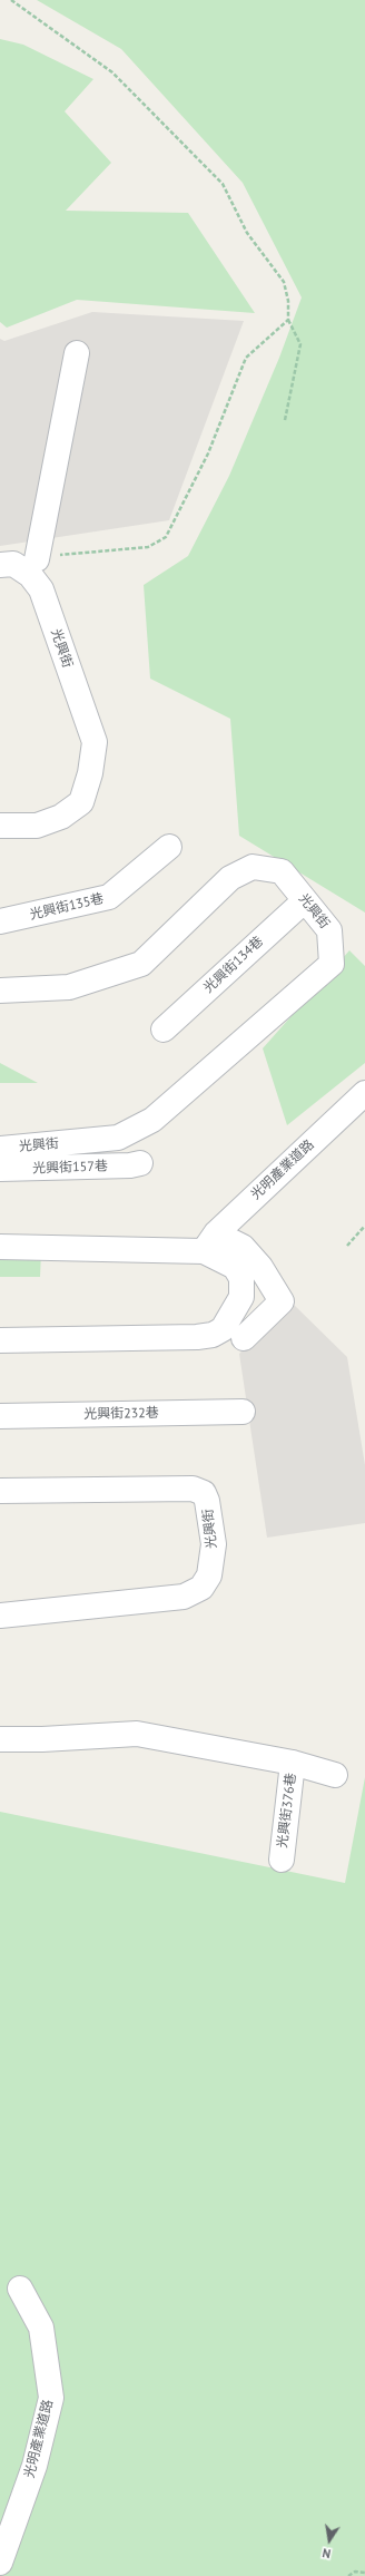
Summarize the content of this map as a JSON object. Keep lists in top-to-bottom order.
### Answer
{
  "streets": {
    "street": [
      "光興街",
      "光興街135巷",
      "光興街134巷",
      "光興街157巷",
      "光明產業道路",
      "光興街232巷",
      "光興街376巷"
    ]
  },
  "crossings": [
    ["光興街", "光興街134巷"]
  ],
  "north": "bottom"
}
